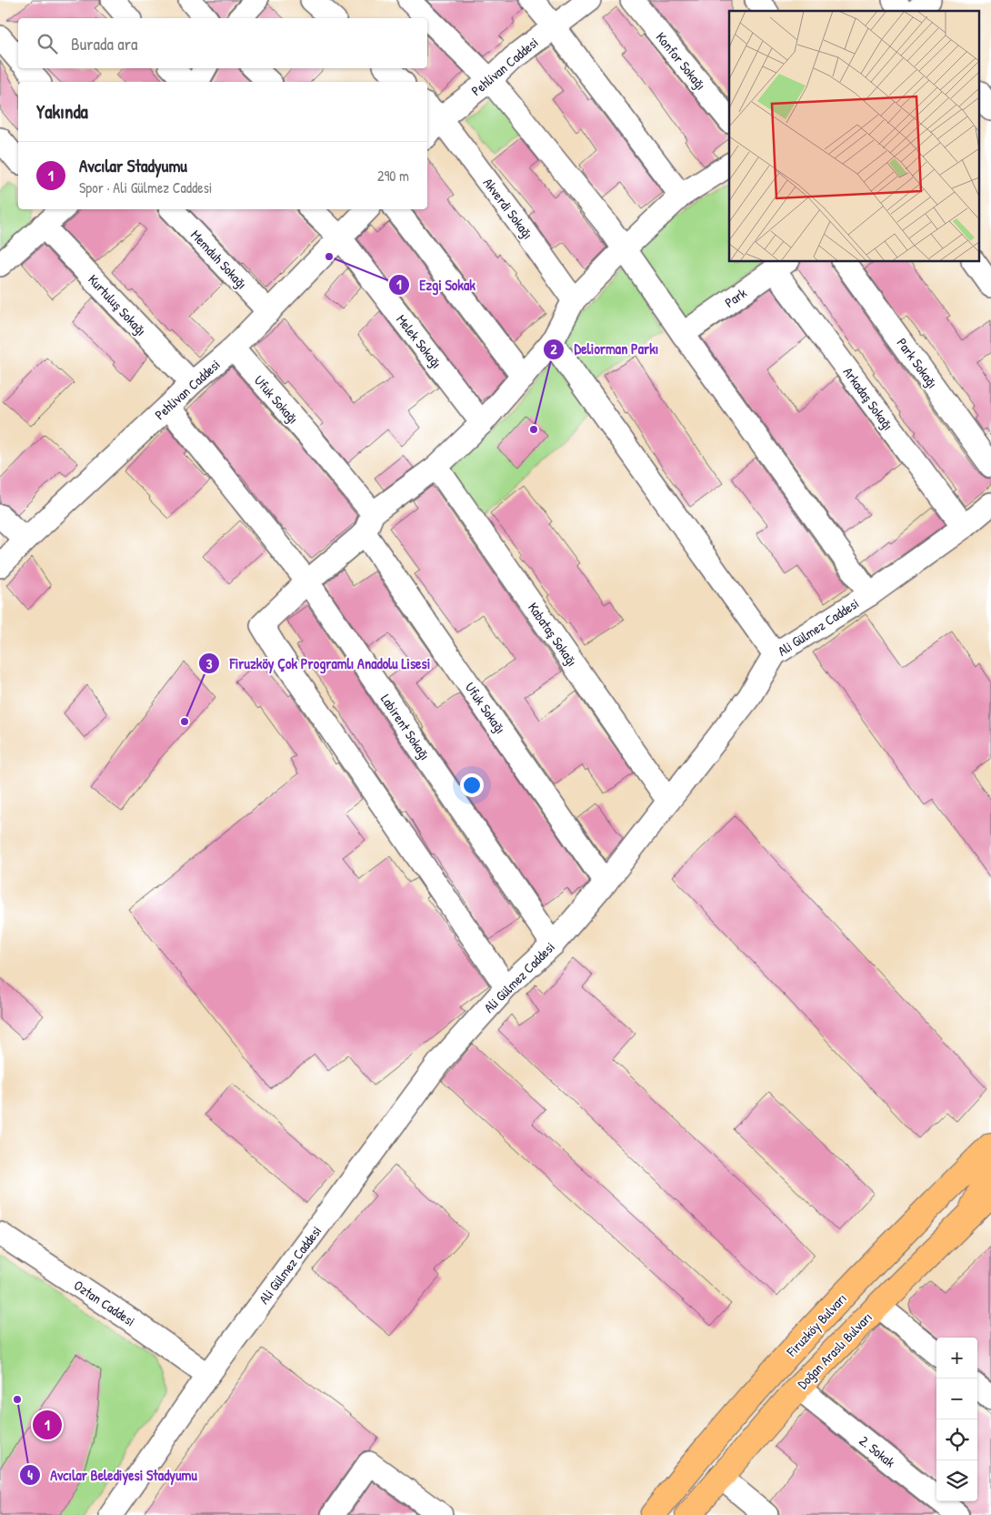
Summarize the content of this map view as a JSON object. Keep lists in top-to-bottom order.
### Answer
{
  "streets": {
    "main road": ["Firuzköy Bulvarı", "Doğan Araslı Bulvarı"],
    "street": [
      "Konfor Sokağı",
      "Pehlivan Caddesi",
      "Akverdi Sokağı",
      "Memduh Sokağı",
      "Park",
      "Kurtuluş Sokağı",
      "Melek Sokağı",
      "Park Sokağı",
      "Arkadaş Sokağı",
      "Ufuk Sokağı",
      "Ali Gülmez Caddesi",
      "Kabataş Sokağı",
      "Labirent Sokağı",
      "Oztan Caddesi",
      "2. Sokak"
    ]
  },
  "crossings": [
    ["Pehlivan Caddesi", "Akverdi Sokağı"],
    ["Pehlivan Caddesi", "Memduh Sokağı"],
    ["Pehlivan Caddesi", "Kurtuluş Sokağı"],
    ["Pehlivan Caddesi", "Melek Sokağı"],
    ["Pehlivan Caddesi", "Ufuk Sokağı"],
    ["Pehlivan Caddesi", "Labirent Sokağı"],
    ["Park", "Arkadaş Sokağı"],
    ["Arkadaş Sokağı", "Ali Gülmez Caddesi"],
    ["Ufuk Sokağı", "Ali Gülmez Caddesi"],
    ["Ali Gülmez Caddesi", "Kabataş Sokağı"],
    ["Ali Gülmez Caddesi", "Labirent Sokağı"],
    ["Ali Gülmez Caddesi", "Oztan Caddesi"],
    ["Doğan Araslı Bulvarı", "2. Sokak"]
  ],
  "places": [
    "Ezgi Sokak",
    "Deliorman Parkı",
    "Firuzköy Çok Programlı Anadolu Lisesi",
    "Avcılar Belediyesi Stadyumu"
  ],
  "page": {
    "search": "Burada ara",
    "heading": "Yakında",
    "list": [
      {
        "mark": "1",
        "name": "Avcılar Stadyumu",
        "note": "Spor · Ali Gülmez Caddesi",
        "value": "290 m"
      }
    ],
    "map_buttons": ["+", "−"],
    "pins": "1"
  }
}
